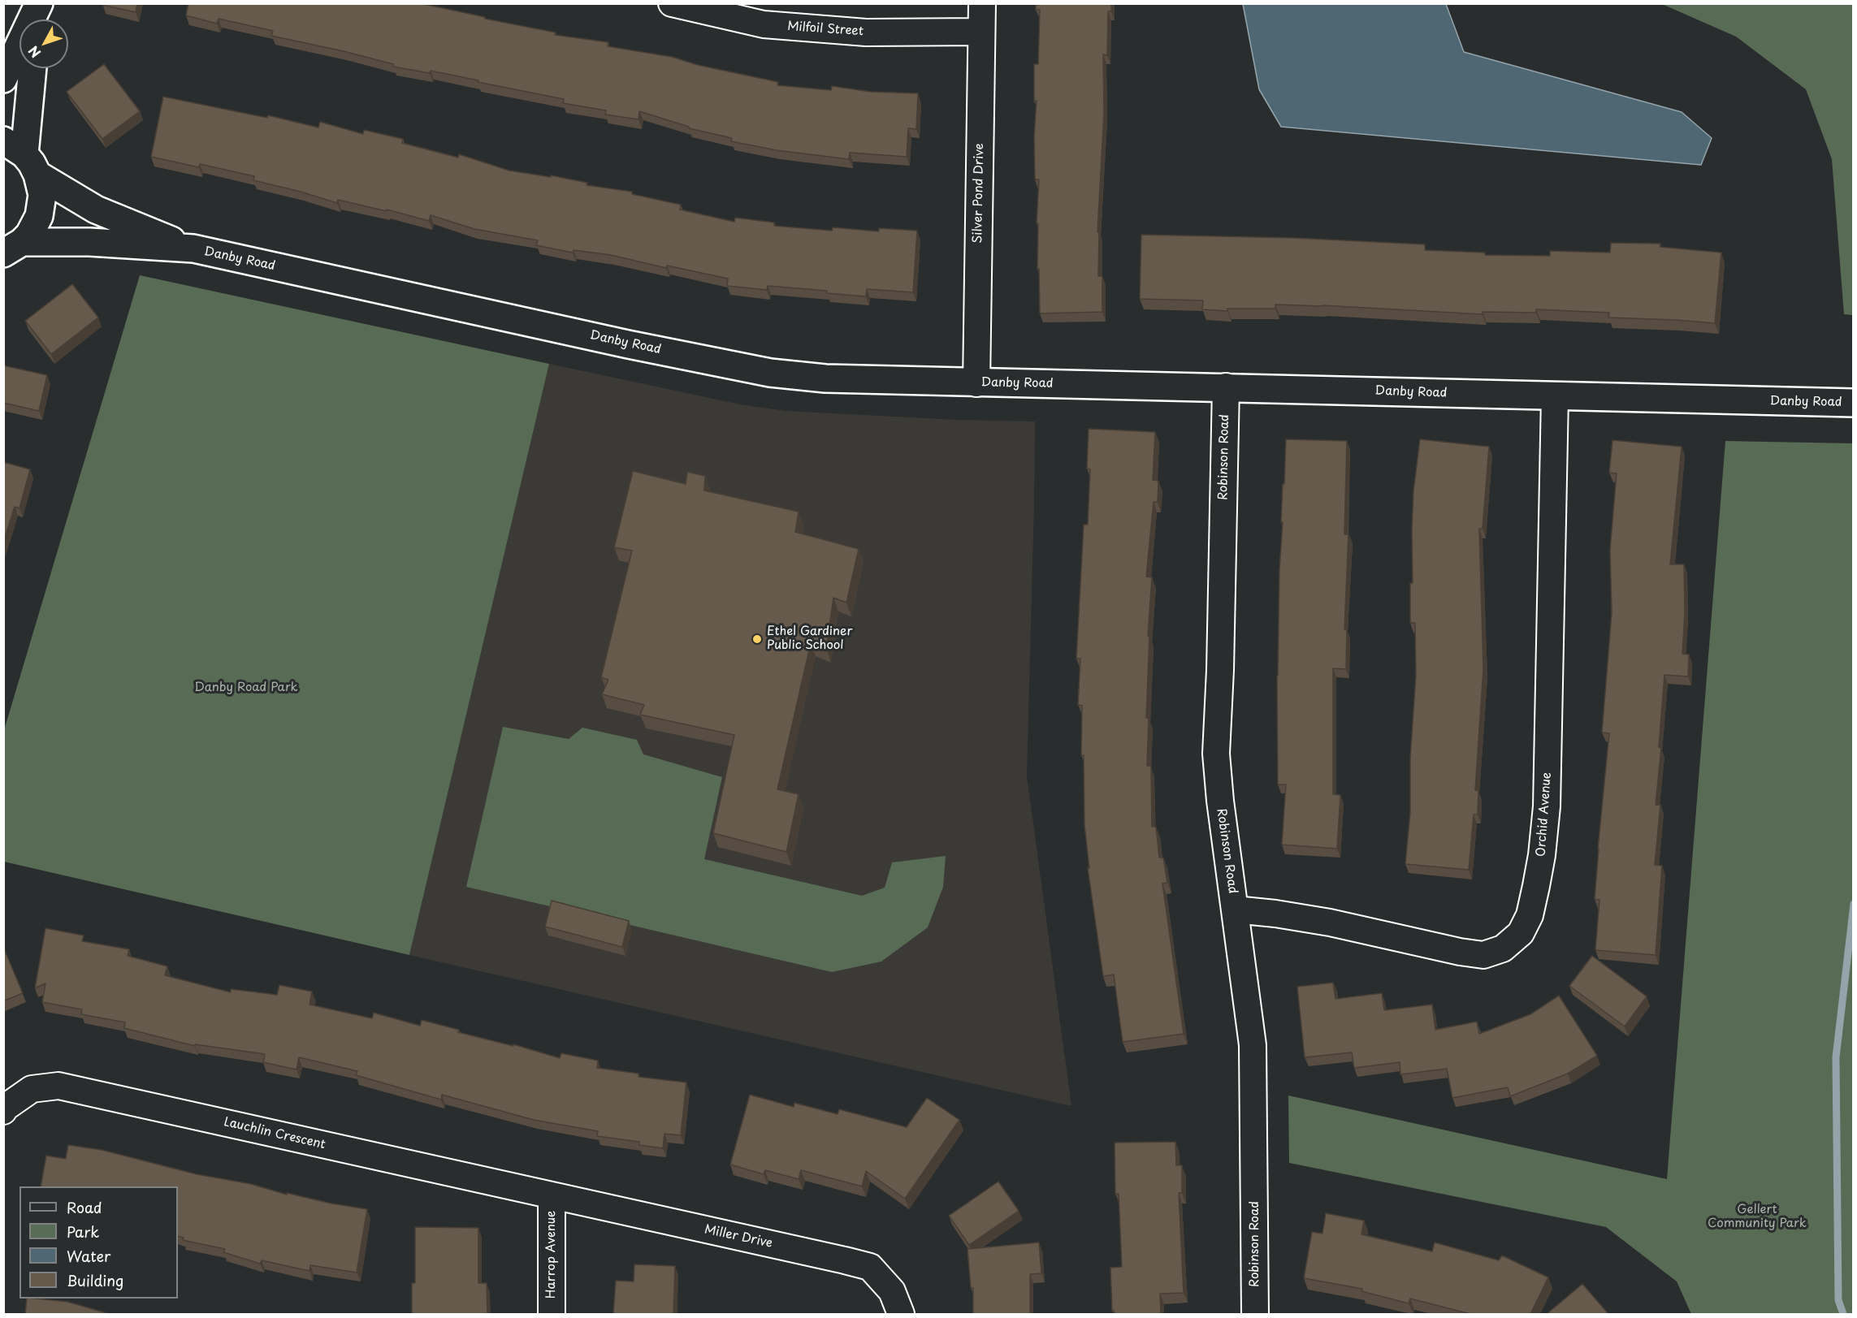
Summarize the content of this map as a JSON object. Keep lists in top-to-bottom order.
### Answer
{
  "streets": {
    "street": [
      "Milfoil Street",
      "Silver Pond Drive",
      "Danby Road",
      "Robinson Road",
      "Orchid Avenue",
      "Lauchlin Crescent",
      "Miller Drive",
      "Harrop Avenue"
    ]
  },
  "crossings": [
    ["Milfoil Street", "Silver Pond Drive"],
    ["Silver Pond Drive", "Danby Road"],
    ["Danby Road", "Robinson Road"],
    ["Danby Road", "Orchid Avenue"],
    ["Robinson Road", "Orchid Avenue"],
    ["Lauchlin Crescent", "Miller Drive"],
    ["Lauchlin Crescent", "Harrop Avenue"],
    ["Miller Drive", "Harrop Avenue"]
  ],
  "parks": ["Danby Road Park", "Gellert Community Park"],
  "places": ["Ethel Gardiner Public School"],
  "legend": [
    "Road",
    "Park",
    "Water",
    "Building"
  ],
  "north": "bottom left"
}
